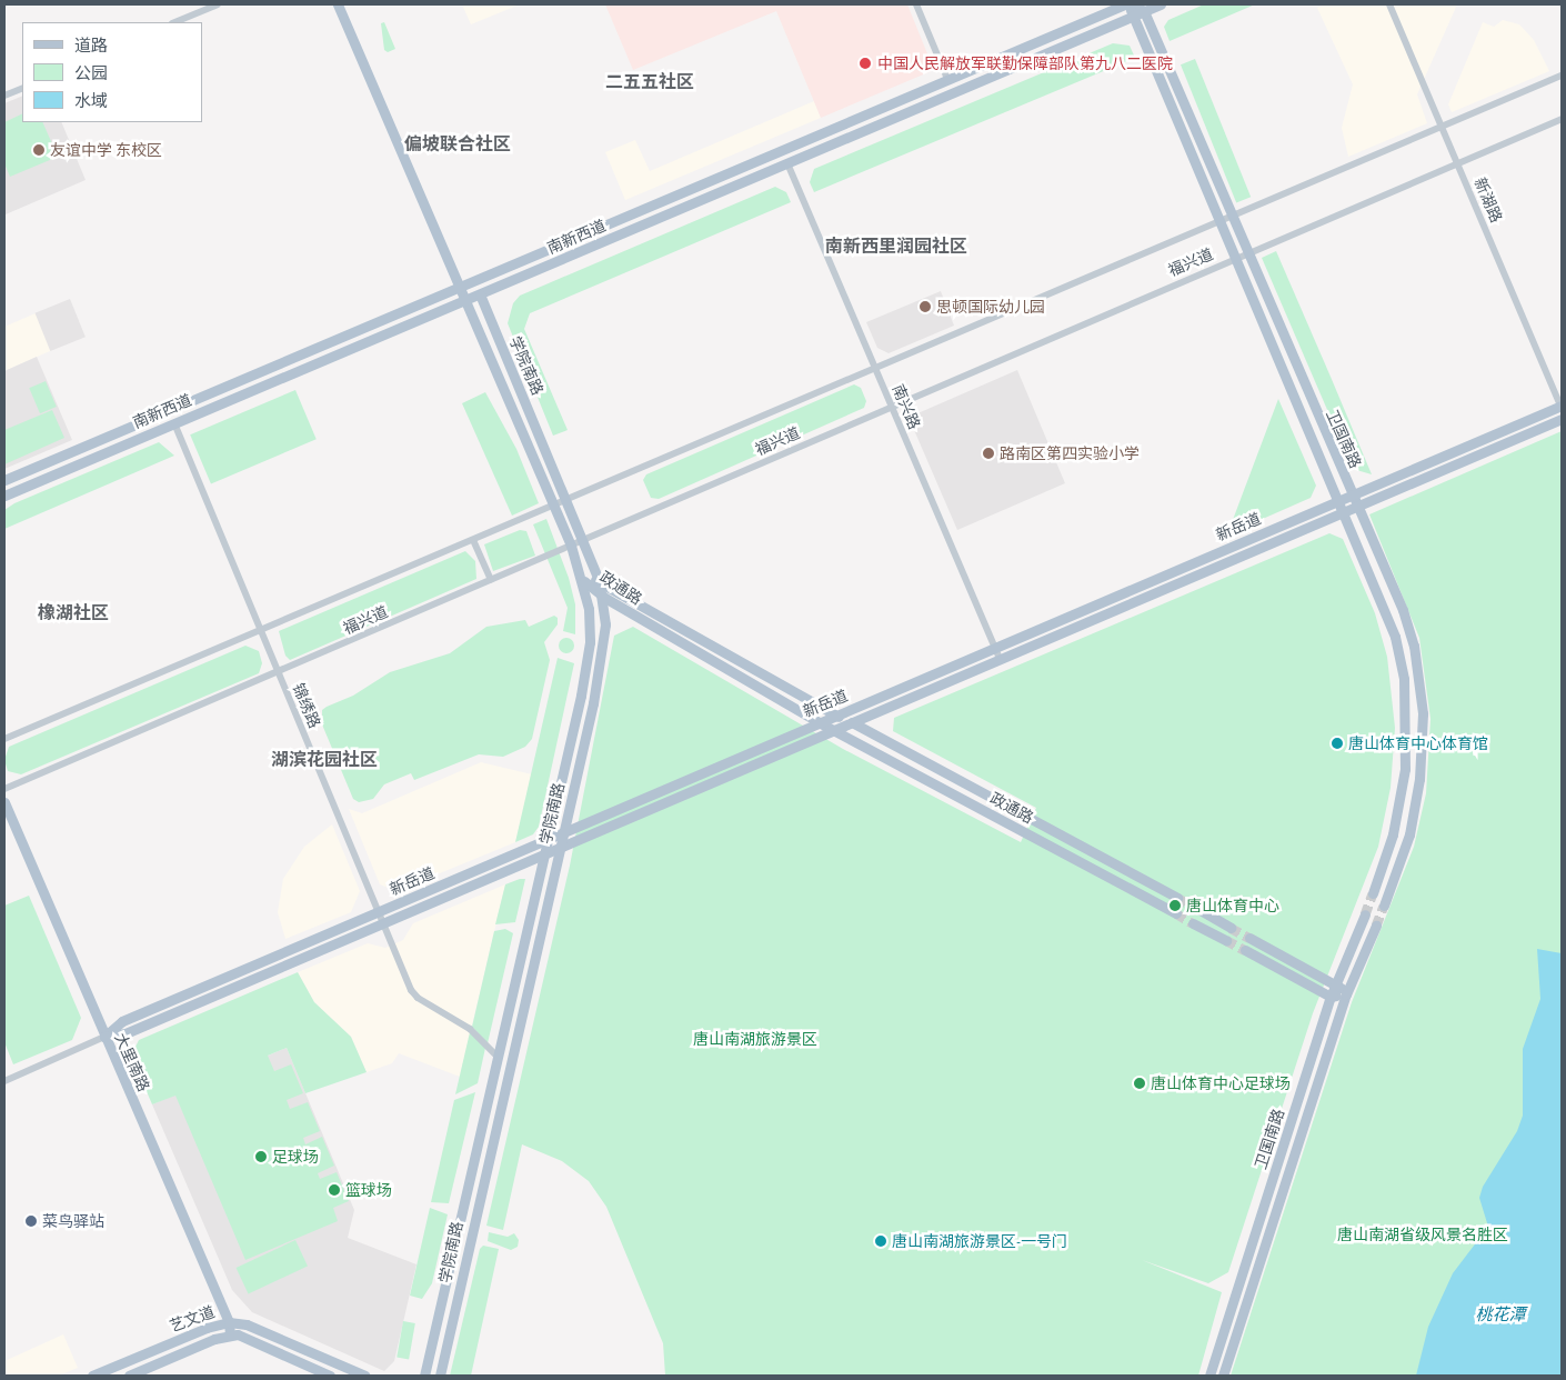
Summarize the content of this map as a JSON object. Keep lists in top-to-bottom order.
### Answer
{
  "streets": {
    "main road": [
      "南新西道",
      "学院南路",
      "卫国南路",
      "新岳道",
      "政通路",
      "大里南路",
      "艺文道"
    ],
    "street": [
      "新湖路",
      "福兴道",
      "南兴路",
      "锦绣路"
    ]
  },
  "crossings": [
    ["新湖路", "福兴道"],
    ["新湖路", "新岳道"],
    ["南新西道", "学院南路"],
    ["南新西道", "南兴路"],
    ["南新西道", "卫国南路"],
    ["南新西道", "锦绣路"],
    ["福兴道", "学院南路"],
    ["福兴道", "南兴路"],
    ["福兴道", "卫国南路"],
    ["福兴道", "锦绣路"],
    ["学院南路", "新岳道"],
    ["学院南路", "政通路"],
    ["学院南路", "锦绣路"],
    ["南兴路", "新岳道"],
    ["卫国南路", "新岳道"],
    ["新岳道", "政通路"],
    ["新岳道", "锦绣路"],
    ["新岳道", "大里南路"],
    ["大里南路", "艺文道"]
  ],
  "districts": [
    "二五五社区",
    "偏坡联合社区",
    "南新西里润园社区",
    "橡湖社区",
    "湖滨花园社区"
  ],
  "water": ["桃花潭"],
  "parks": ["唐山南湖旅游景区", "唐山南湖省级风景名胜区"],
  "places": [
    "中国人民解放军联勤保障部队第九八二医院",
    "友谊中学 东校区",
    "思顿国际幼儿园",
    "路南区第四实验小学",
    "唐山体育中心体育馆",
    "唐山体育中心",
    "唐山体育中心足球场",
    "足球场",
    "篮球场",
    "菜鸟驿站",
    "唐山南湖旅游景区-一号门"
  ],
  "legend": ["道路", "公园", "水域"]
}
